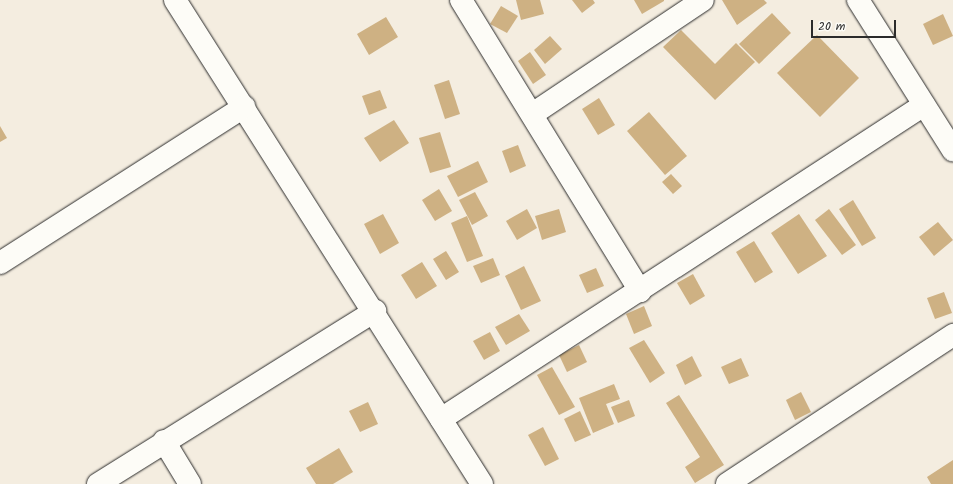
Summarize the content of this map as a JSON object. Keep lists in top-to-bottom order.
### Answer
{
  "scale_bar": "20 m"
}
